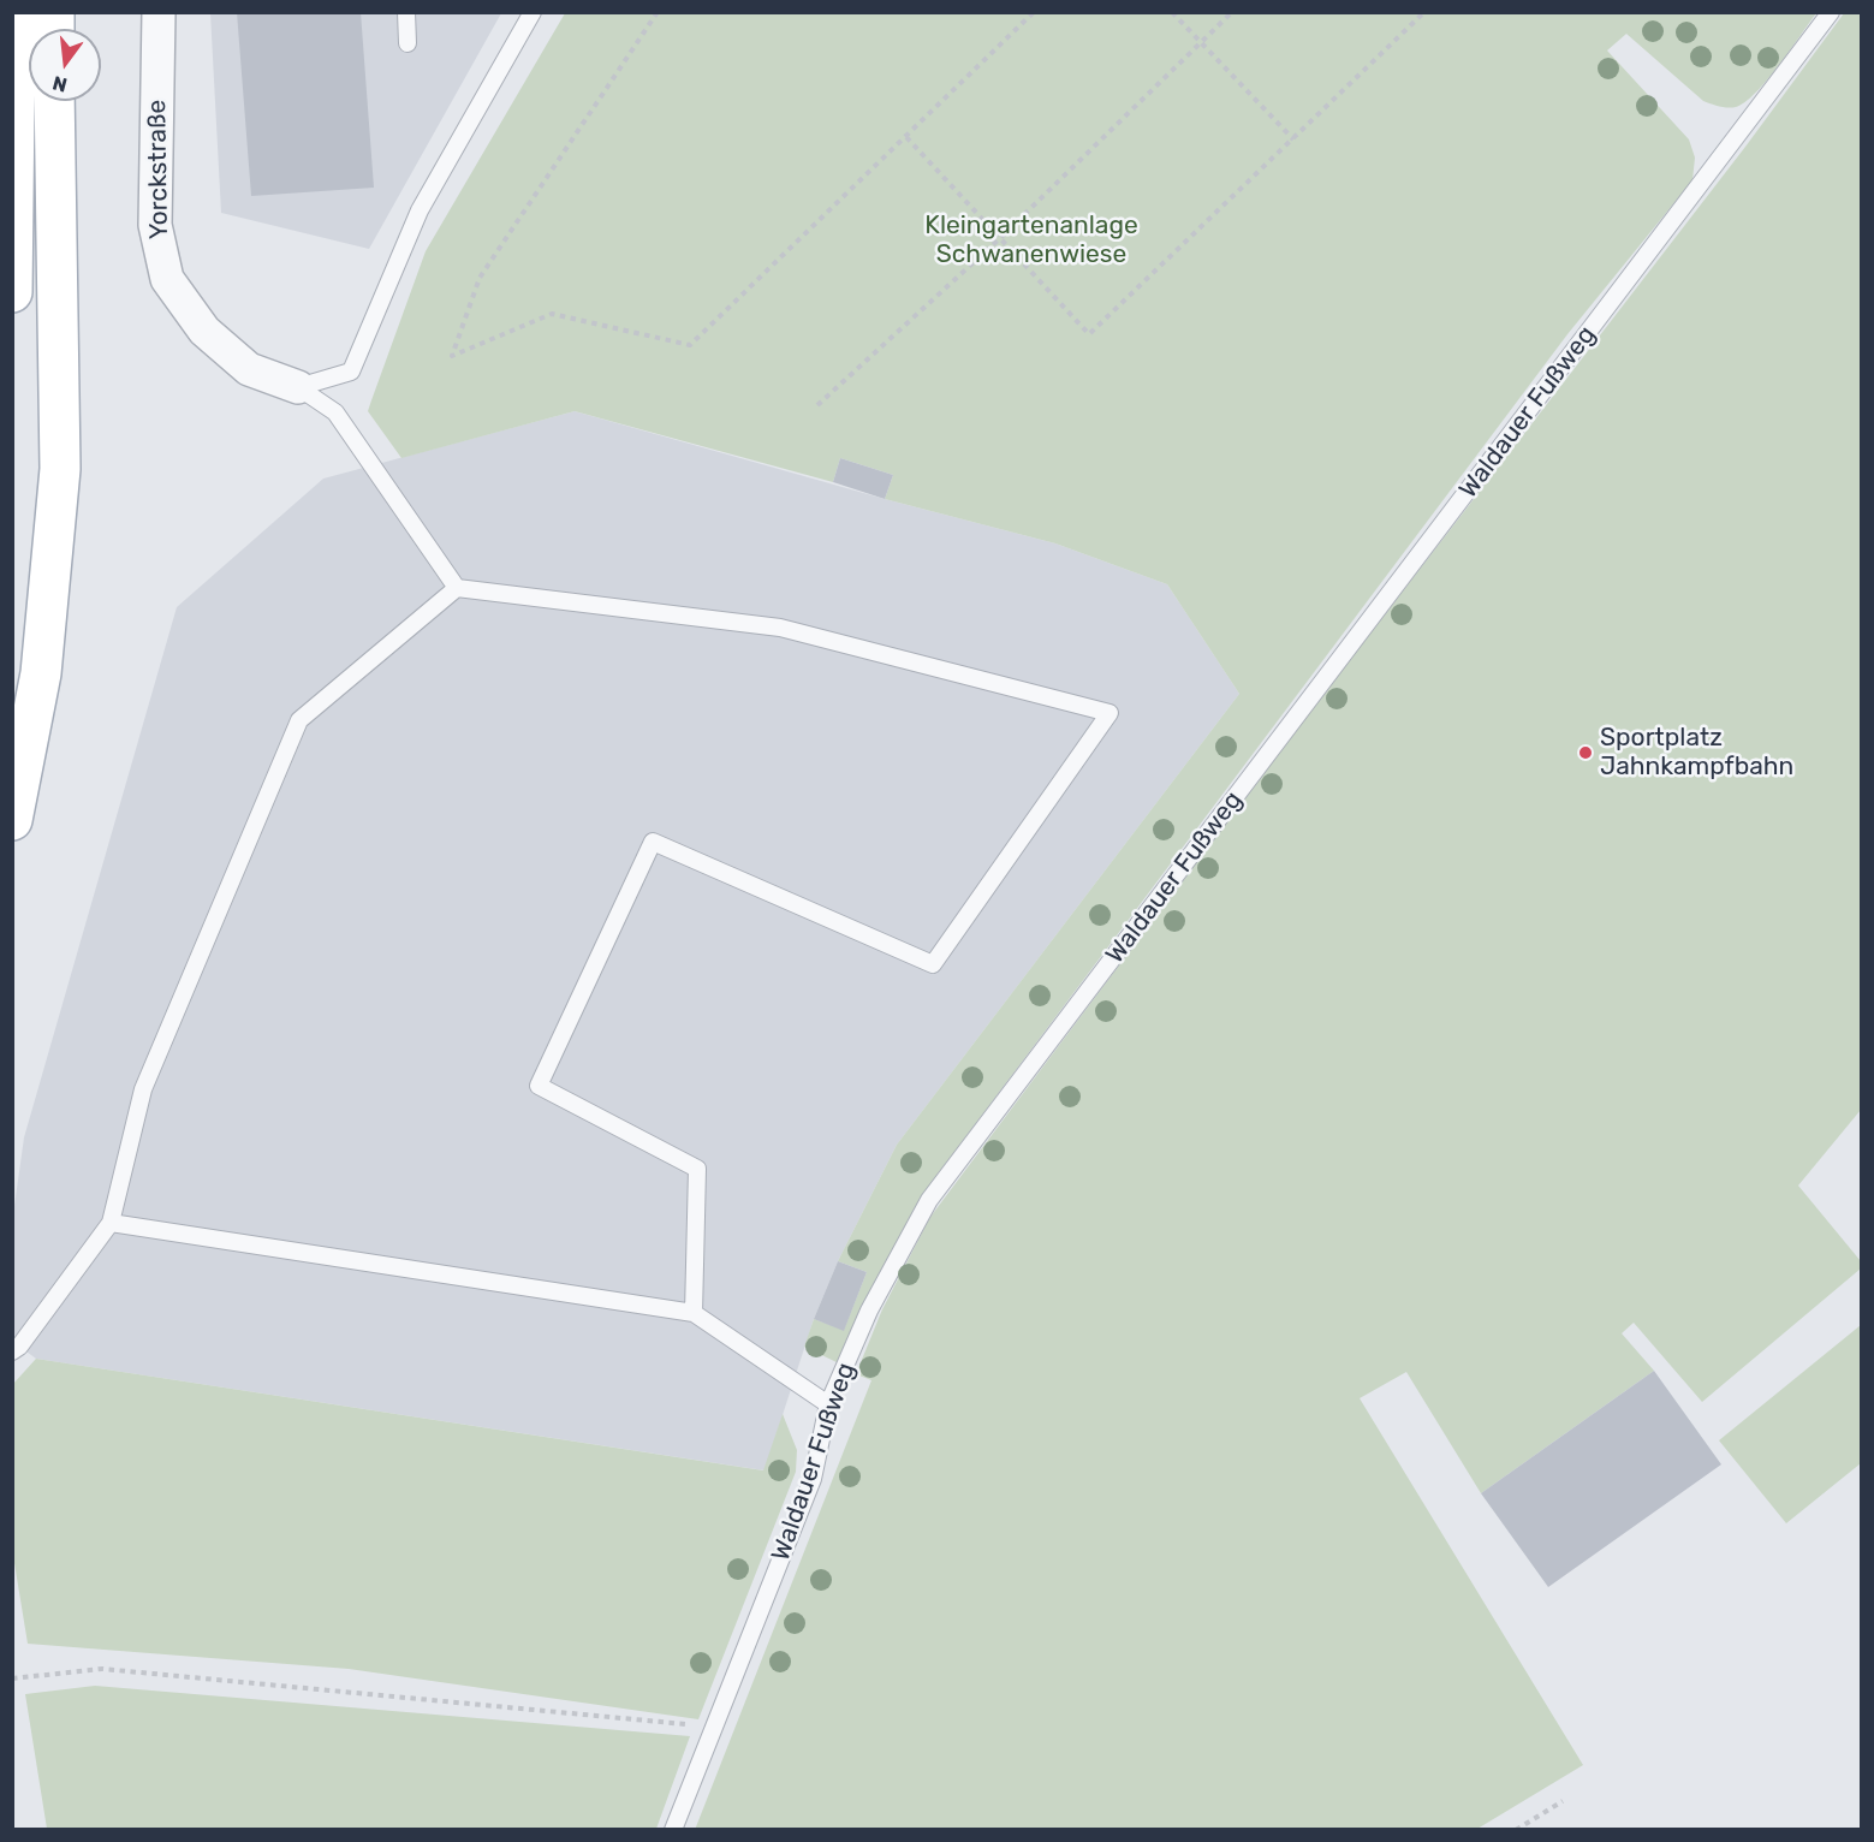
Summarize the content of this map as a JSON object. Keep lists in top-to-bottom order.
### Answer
{
  "streets": {
    "street": ["Yorckstraße"],
    "lane": ["Waldauer Fußweg"]
  },
  "parks": ["Kleingartenanlage Schwanenwiese"],
  "places": ["Sportplatz Jahnkampfbahn"],
  "north": "bottom"
}
